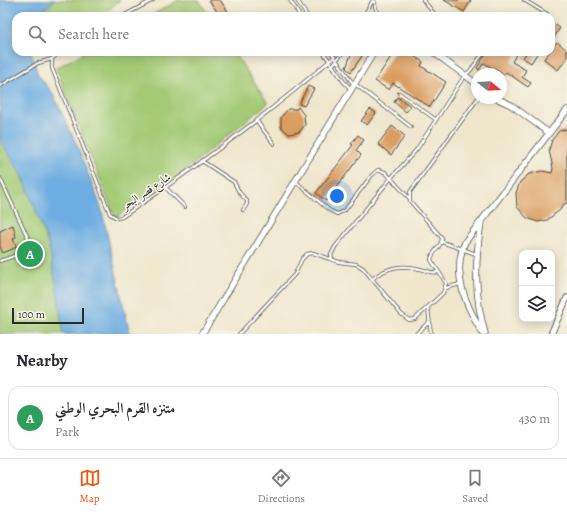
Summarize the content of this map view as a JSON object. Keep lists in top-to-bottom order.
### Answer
{
  "streets": {
    "lane": ["شارع قصر البحر"]
  },
  "scale_bar": "100 m",
  "north": "right",
  "page": {
    "search": "Search here",
    "pins": "A",
    "scale": "100 m",
    "heading": "Nearby",
    "list": [
      {
        "mark": "A",
        "name": "متنزه القرم البحري الوطني",
        "note": "Park",
        "value": "430 m"
      }
    ],
    "nav": ["Map", "Directions", "Saved"]
  }
}
